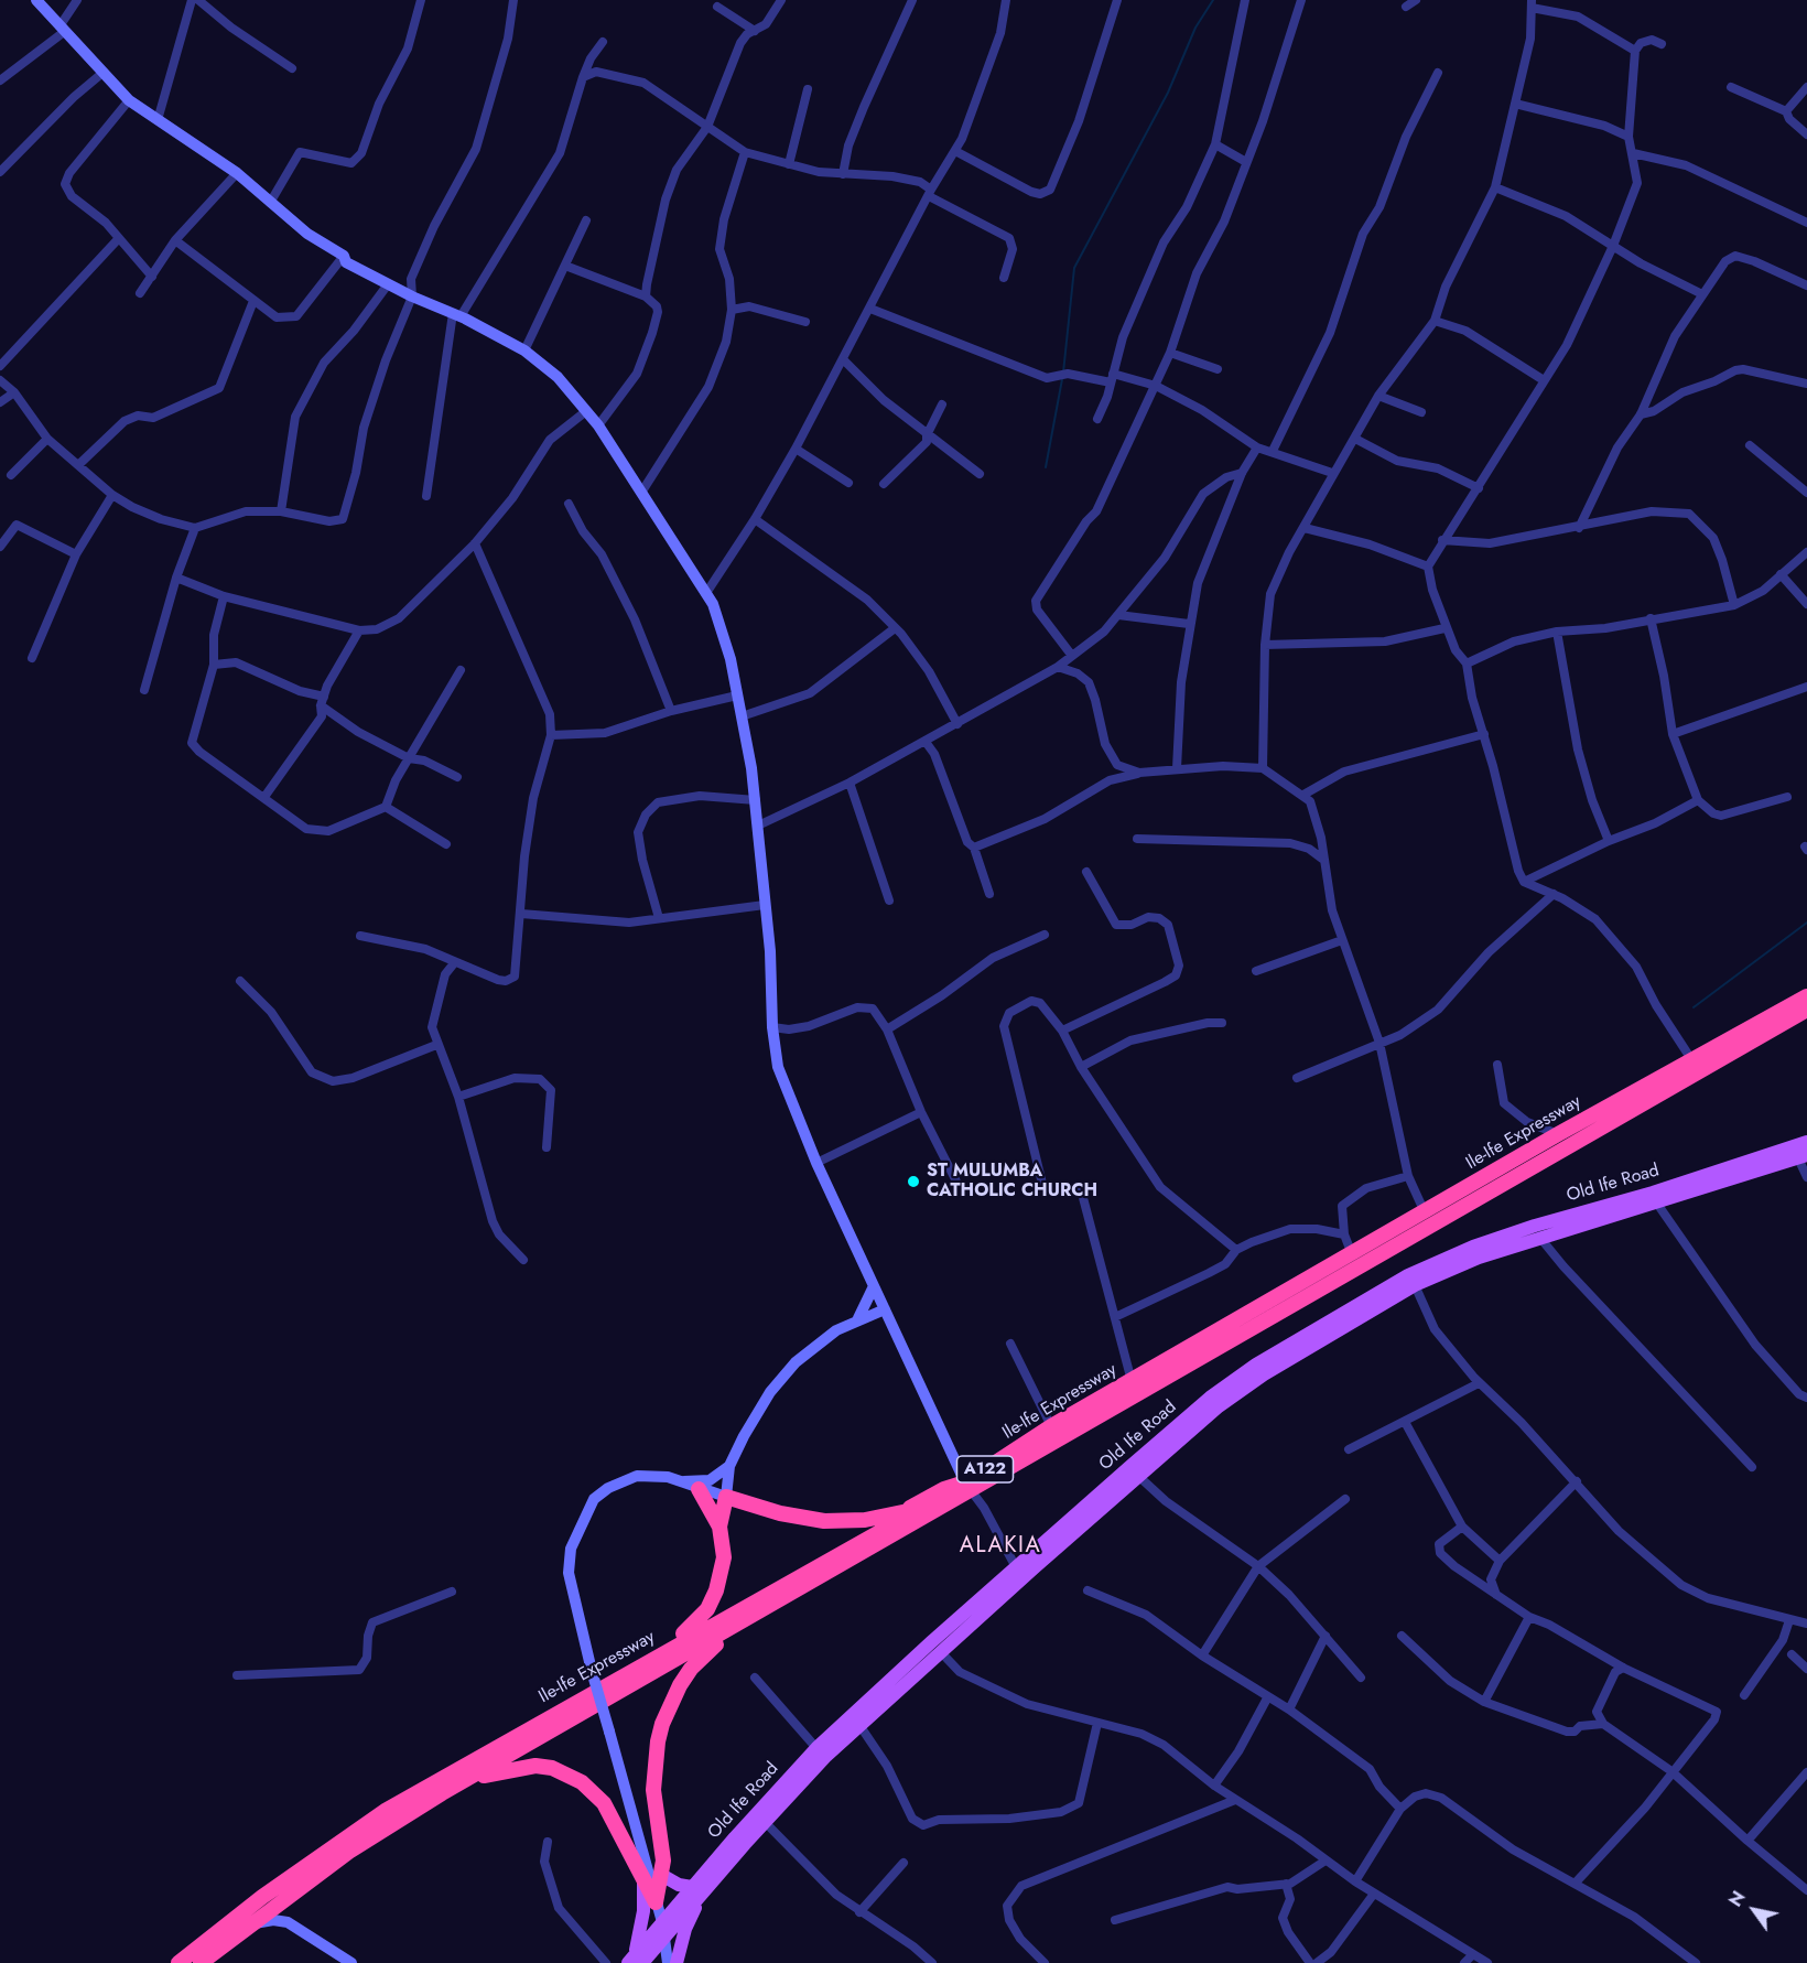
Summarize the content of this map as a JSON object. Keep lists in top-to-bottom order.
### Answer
{
  "streets": {
    "highway": ["Ile-Ife Expressway", "A122"],
    "main road": ["Old Ife Road"]
  },
  "districts": ["ALAKIA"],
  "places": ["ST MULUMBA CATHOLIC CHURCH"],
  "north": "top left"
}
